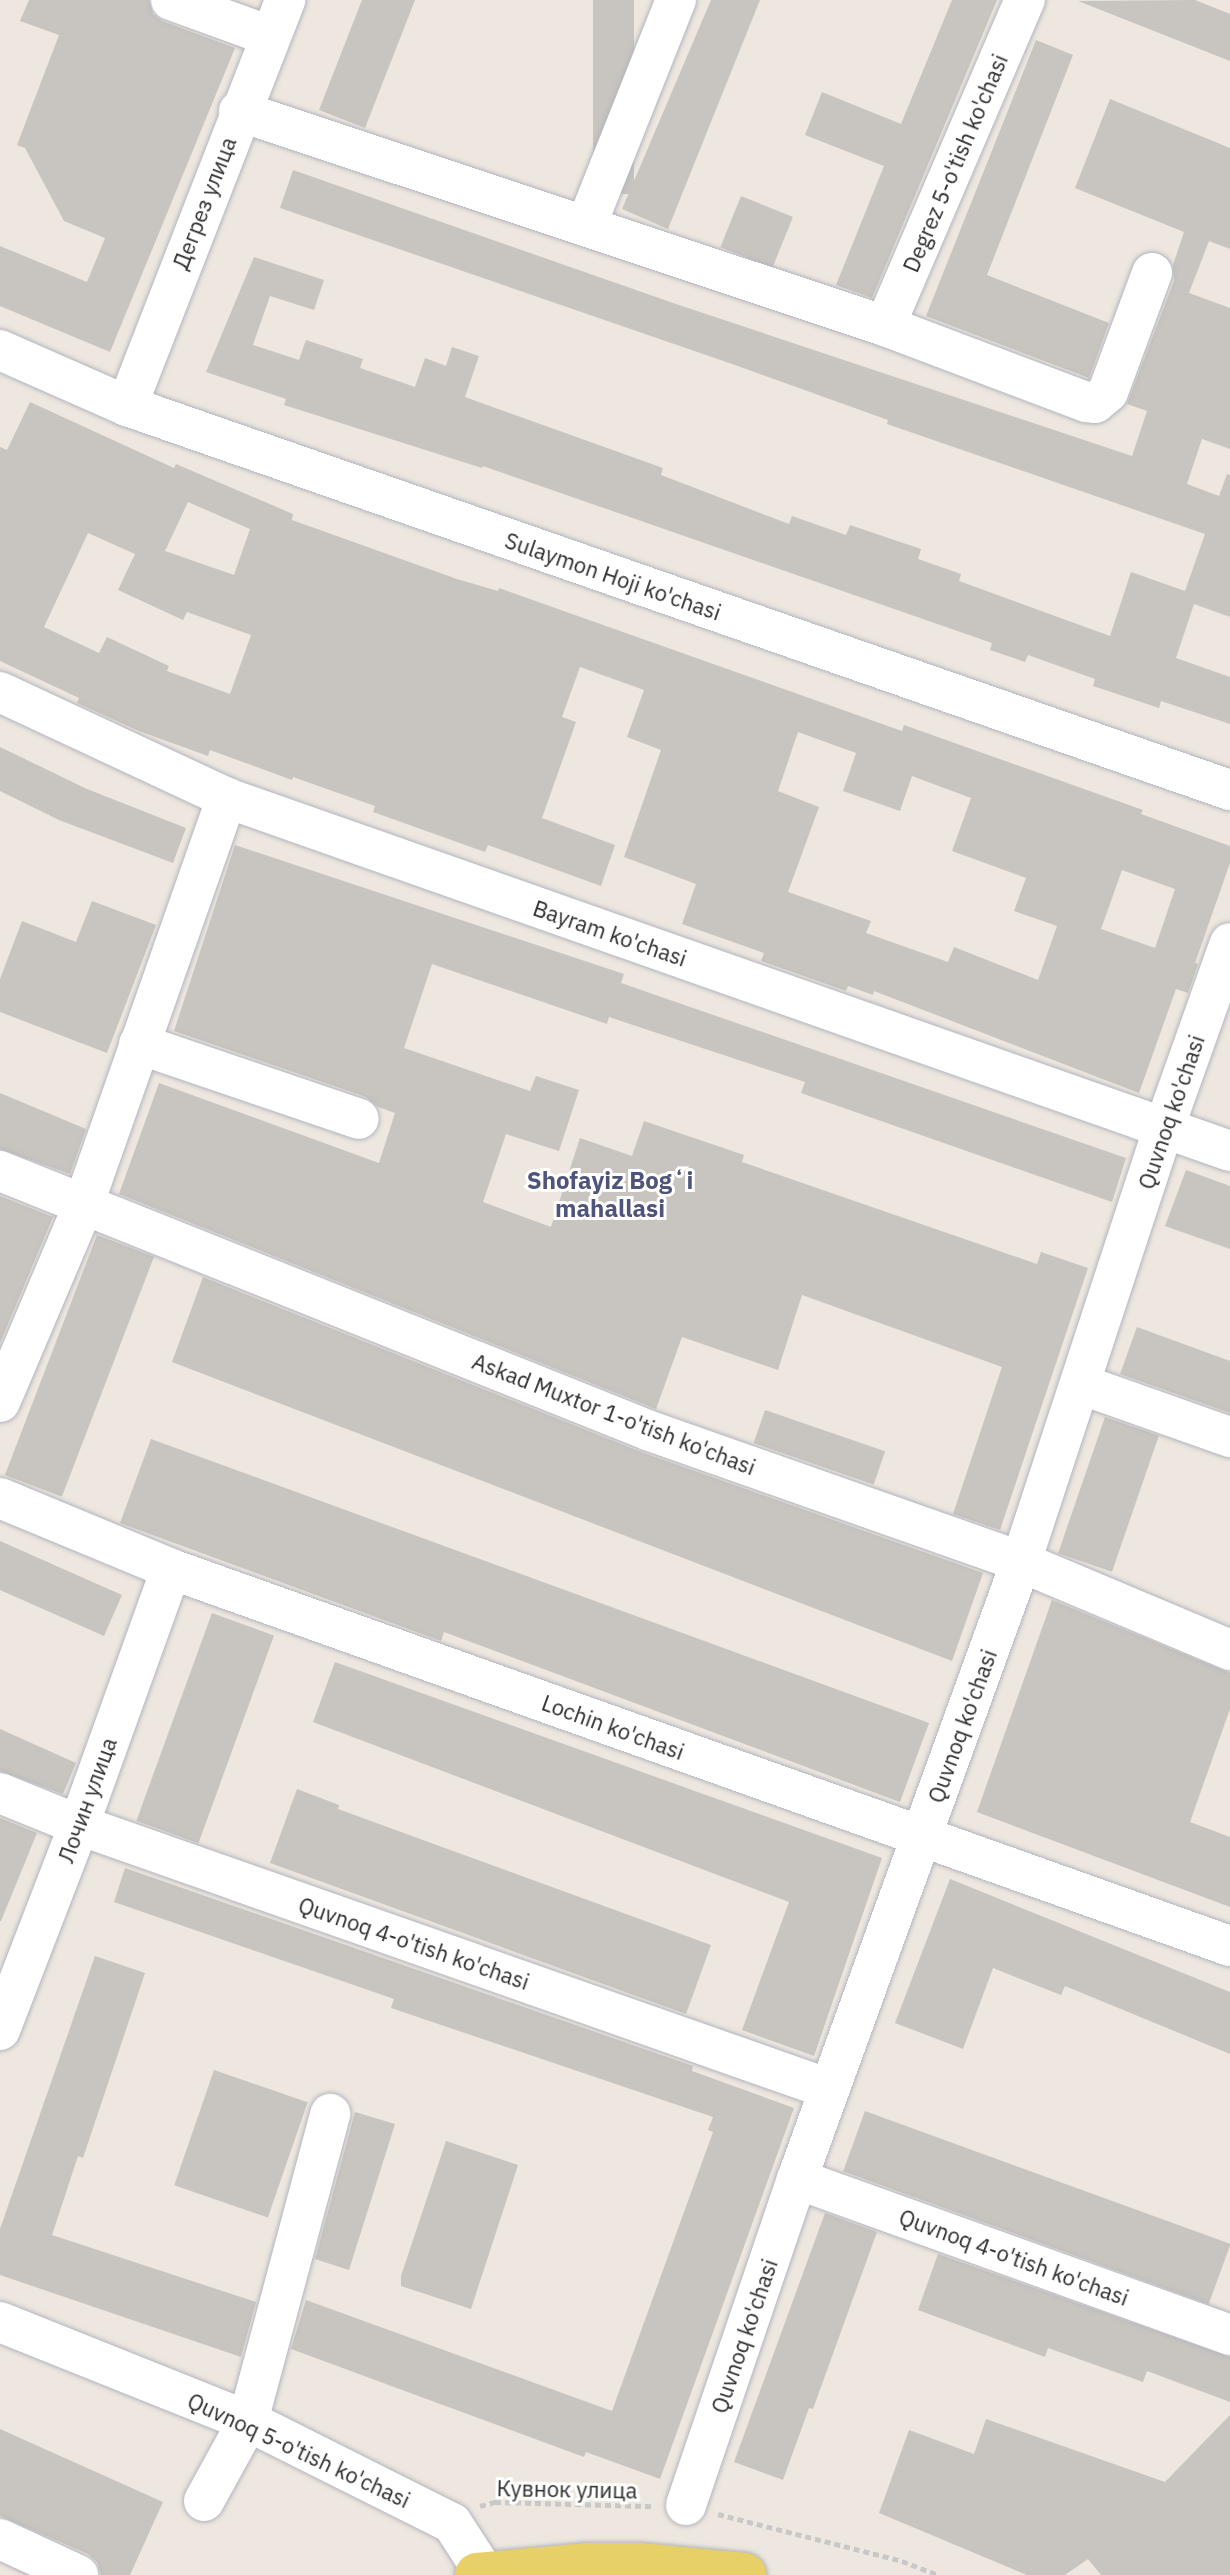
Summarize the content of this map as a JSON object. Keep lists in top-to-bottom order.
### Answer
{
  "streets": {
    "street": [
      "Degrez 5-o'tish ko'chasi",
      "Дегрез улица",
      "Sulaymon Hoji ko'chasi",
      "Bayram ko'chasi",
      "Quvnoq ko'chasi",
      "Askad Muxtor 1-o'tish ko'chasi",
      "Lochin ko'chasi",
      "Лочин улица",
      "Quvnoq 4-o'tish ko'chasi",
      "Quvnoq 5-o'tish ko'chasi"
    ],
    "path": ["Кувнок улица"]
  },
  "crossings": [
    ["Дегрез улица", "Sulaymon Hoji ko'chasi"],
    ["Bayram ko'chasi", "Quvnoq ko'chasi"],
    ["Quvnoq ko'chasi", "Askad Muxtor 1-o'tish ko'chasi"],
    ["Quvnoq ko'chasi", "Lochin ko'chasi"],
    ["Quvnoq ko'chasi", "Quvnoq 4-o'tish ko'chasi"],
    ["Quvnoq ko'chasi", "Кувнок улица"],
    ["Lochin ko'chasi", "Лочин улица"],
    ["Лочин улица", "Quvnoq 4-o'tish ko'chasi"],
    ["Quvnoq 5-o'tish ko'chasi", "Кувнок улица"]
  ],
  "districts": ["Shofayiz Bogʻi mahallasi"]
}
